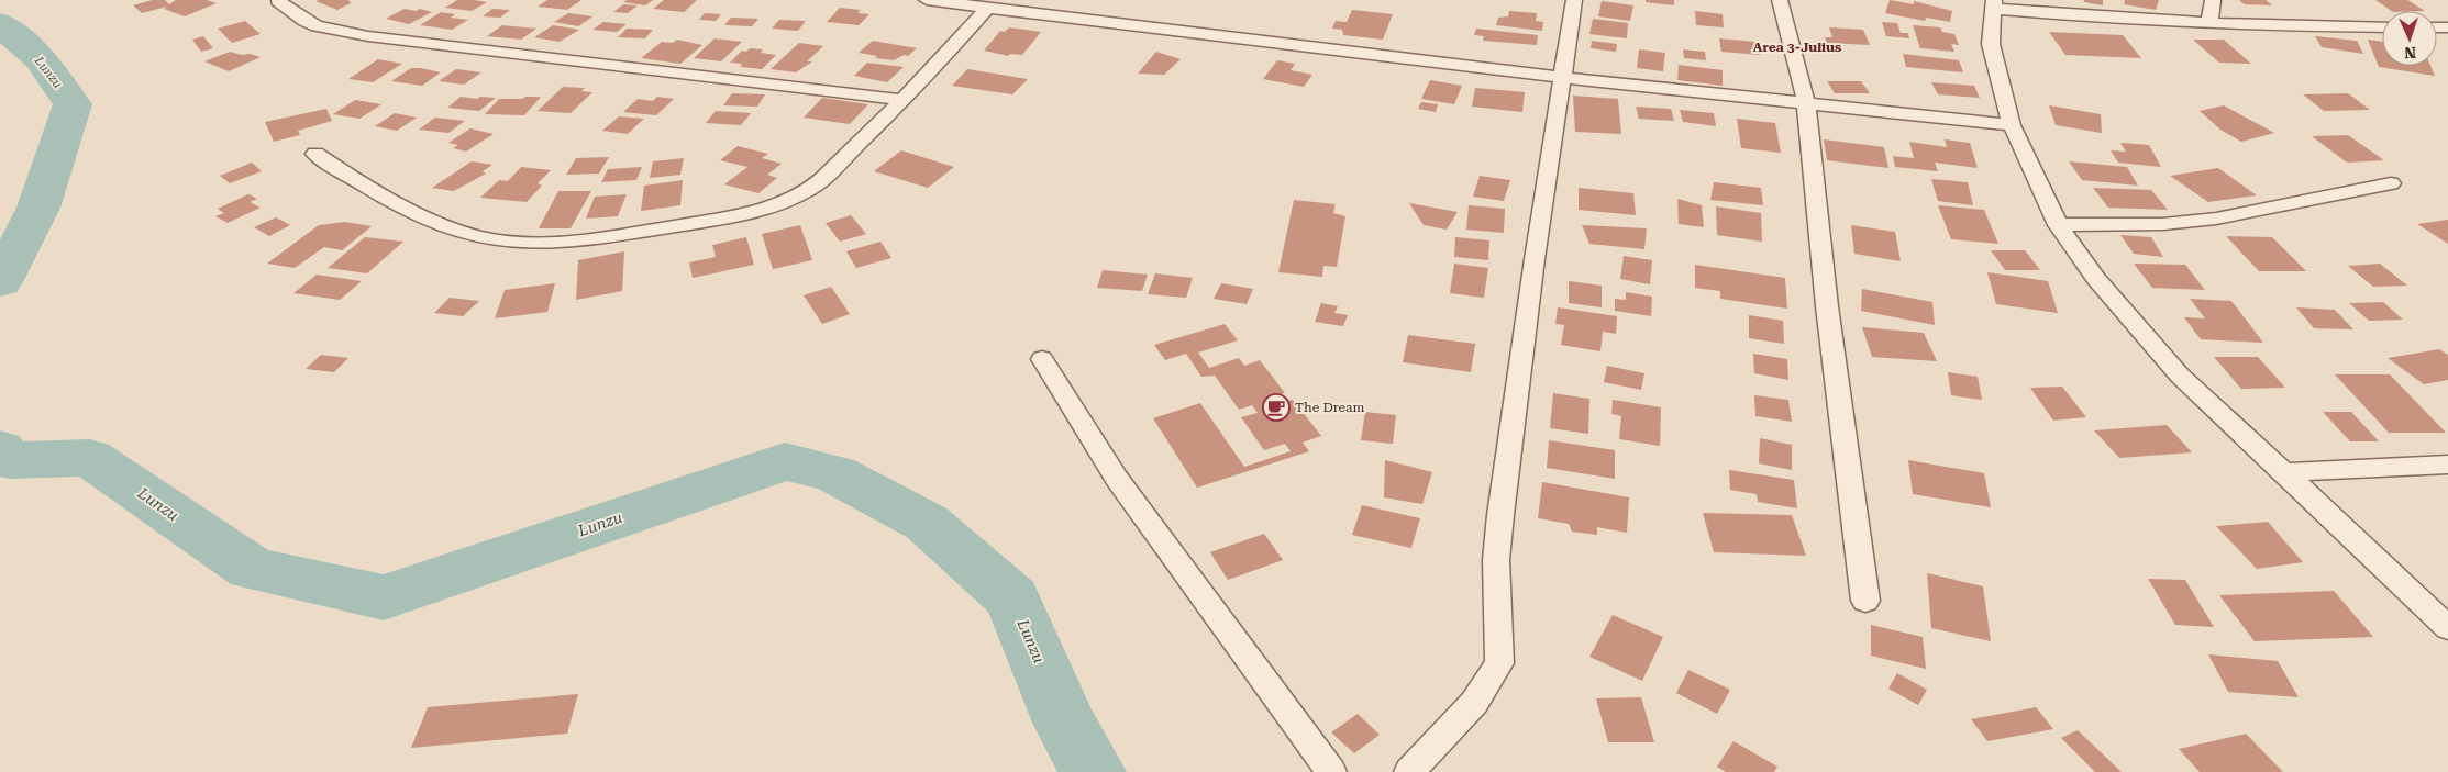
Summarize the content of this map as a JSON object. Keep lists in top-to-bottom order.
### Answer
{
  "districts": ["Area 3-Julius"],
  "water": ["Lunzu"],
  "places": {
    "cafe": ["The Dream"]
  },
  "north": "bottom"
}
